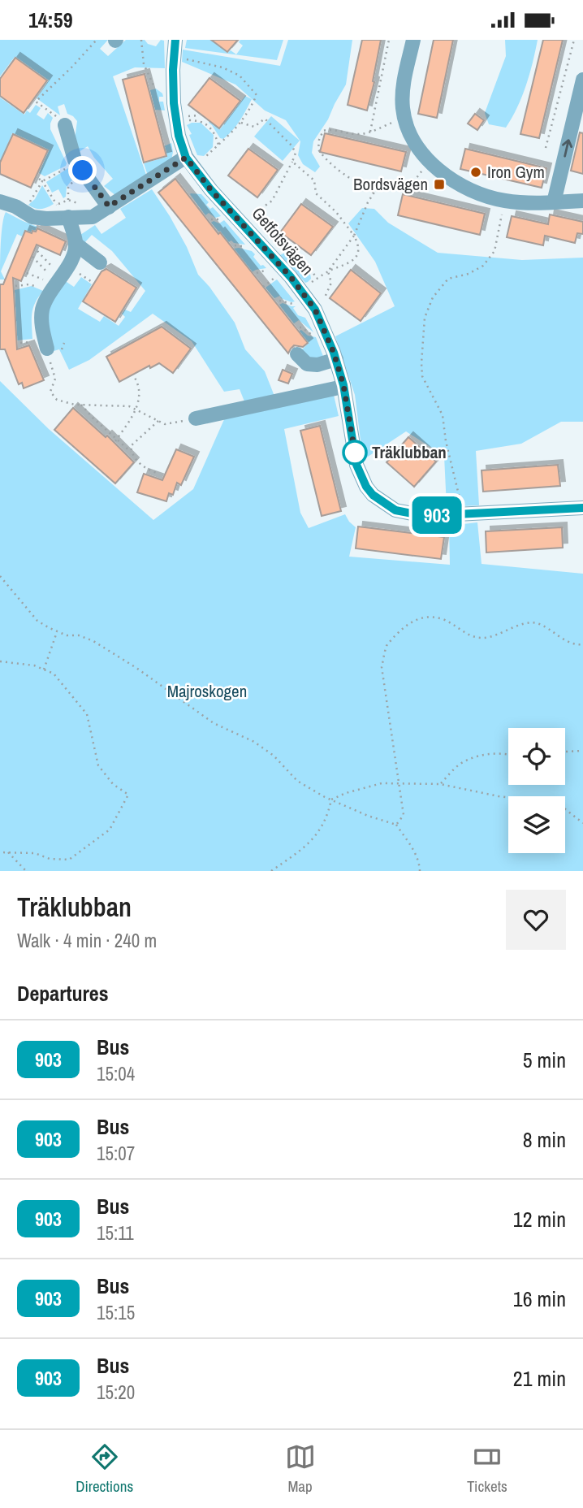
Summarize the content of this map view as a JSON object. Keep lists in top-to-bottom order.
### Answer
{
  "streets": {
    "street": ["Getfotsvägen"]
  },
  "parks": ["Majroskogen"],
  "places": {
    "other": ["Iron Gym", "Träklubban"],
    "transit": ["Bordsvägen"]
  },
  "lines": ["bus line 903"],
  "page": {
    "status": "14:59",
    "on_map": "903",
    "heading": [
      ["Träklubban", "Walk · 4 min · 240 m"],
      "Departures"
    ],
    "list": [
      {
        "mark": "903",
        "name": "Bus",
        "note": "15:04",
        "value": "5 min"
      },
      {
        "mark": "903",
        "name": "Bus",
        "note": "15:07",
        "value": "8 min"
      },
      {
        "mark": "903",
        "name": "Bus",
        "note": "15:11",
        "value": "12 min"
      },
      {
        "mark": "903",
        "name": "Bus",
        "note": "15:15",
        "value": "16 min"
      },
      {
        "mark": "903",
        "name": "Bus",
        "note": "15:20",
        "value": "21 min"
      }
    ],
    "tabs": ["Directions", "Map", "Tickets"]
  }
}
